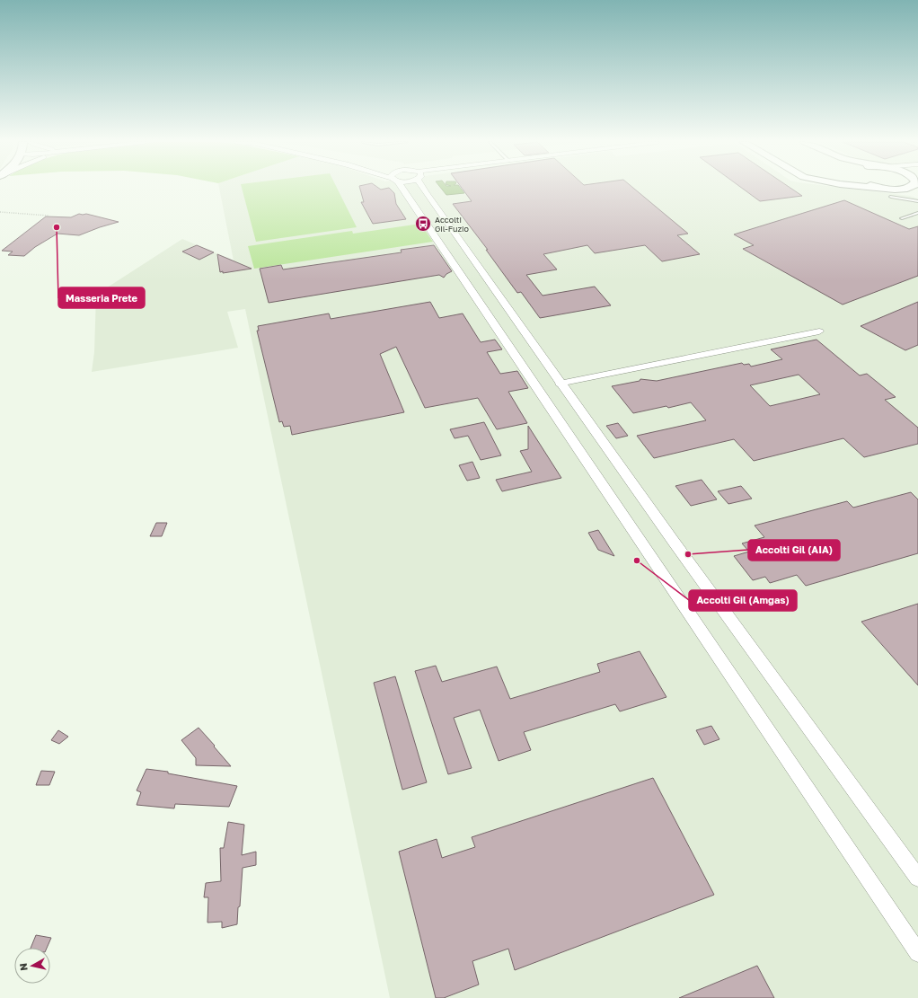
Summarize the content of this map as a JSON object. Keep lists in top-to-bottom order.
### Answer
{
  "places": {
    "bus stop": ["Accolti Gil-Fuzio"],
    "other": ["Masseria Prete", "Accolti Gil (AIA)", "Accolti Gil (Amgas)"]
  },
  "north": "left"
}
